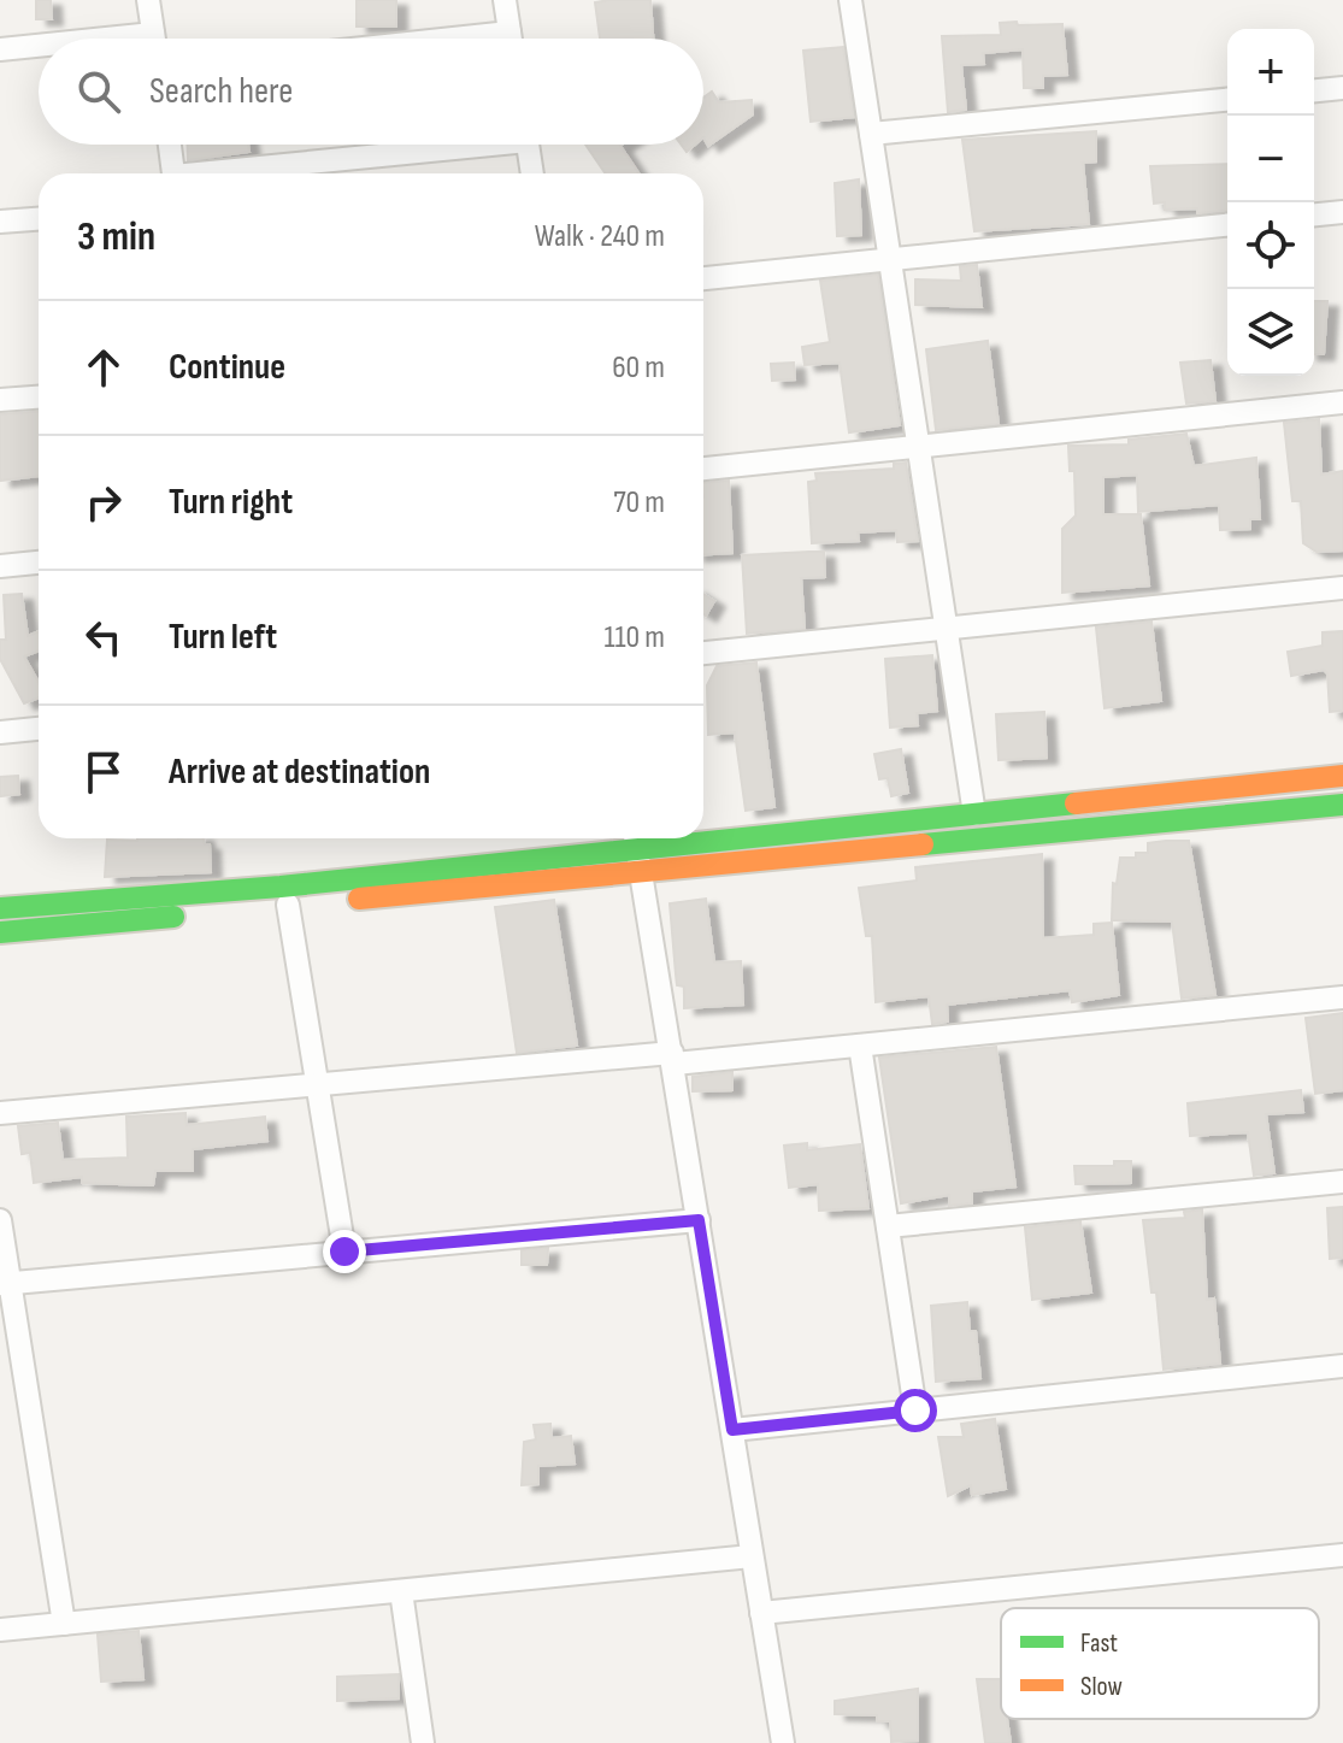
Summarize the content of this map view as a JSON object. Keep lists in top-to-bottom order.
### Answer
{
  "legend": ["Fast", "Slow"],
  "page": {
    "map_buttons": ["+", "−"],
    "search": "Search here",
    "heading": ["3 min", "Walk · 240 m"],
    "list": [
      ["Continue", "60 m"],
      ["Turn right", "70 m"],
      ["Turn left", "110 m"],
      "Arrive at destination"
    ]
  }
}
